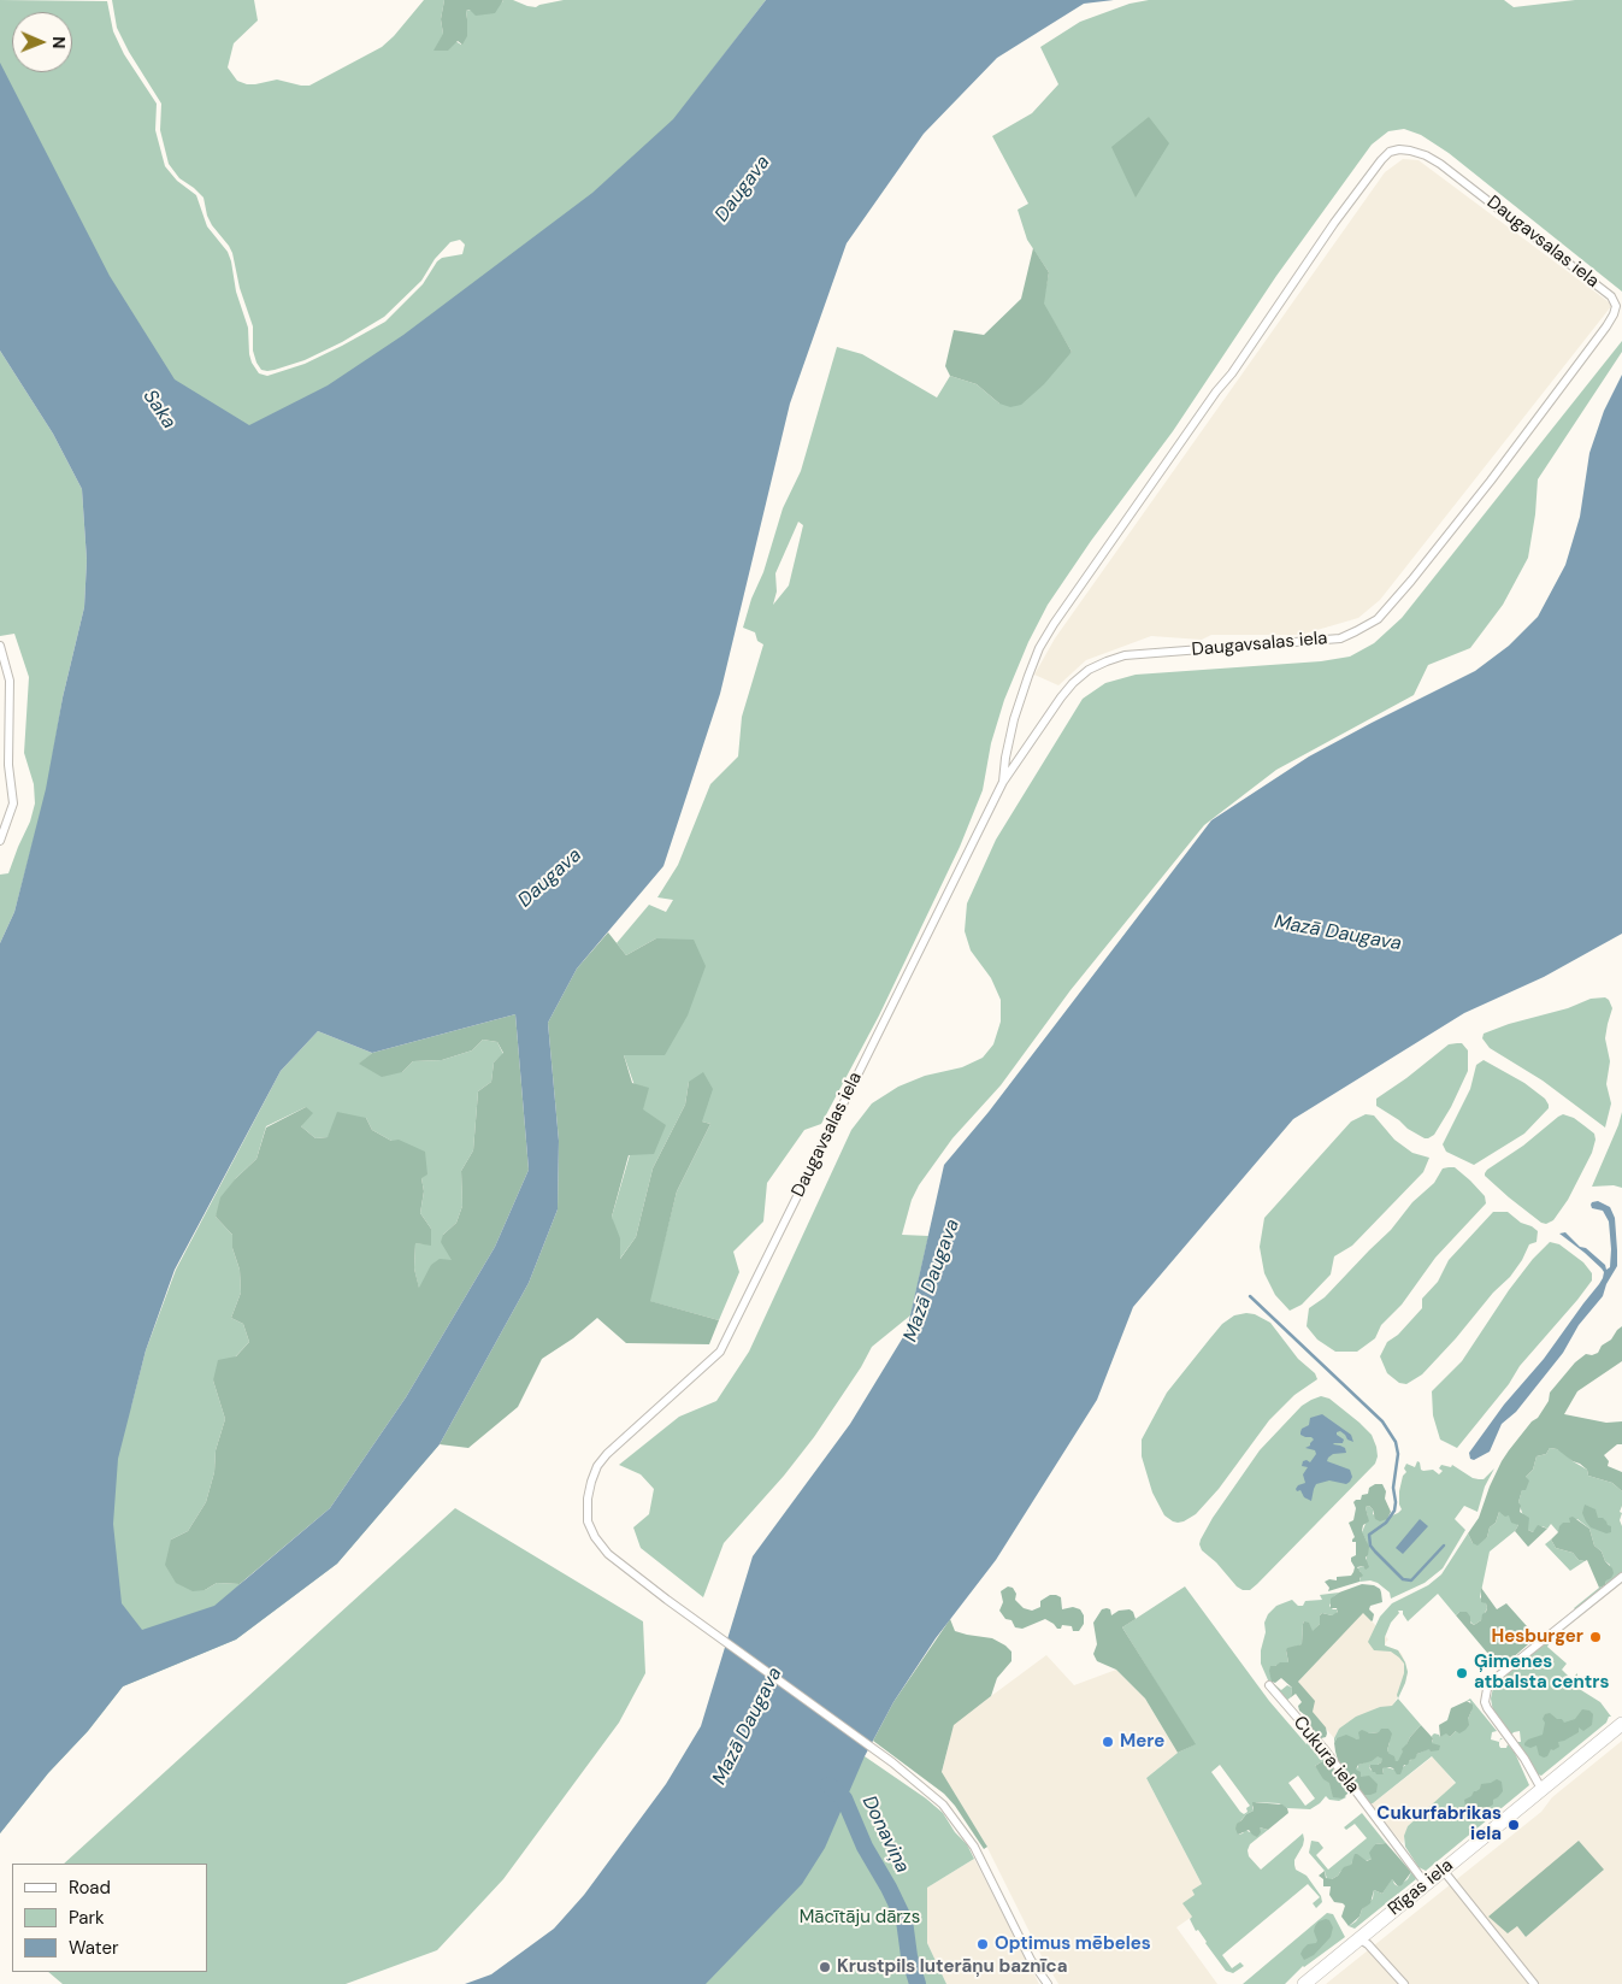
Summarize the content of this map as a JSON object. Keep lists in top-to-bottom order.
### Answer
{
  "streets": {
    "highway": ["Rīgas iela"],
    "street": ["Daugavsalas iela", "Cukura iela"]
  },
  "crossings": [
    ["Cukura iela", "Rīgas iela"]
  ],
  "water": [
    "Daugava",
    "Saka",
    "Mazā Daugava",
    "Donaviņa"
  ],
  "parks": ["Mācītāju dārzs"],
  "places": [
    "Hesburger",
    "Ģimenes atbalsta centrs",
    "Mere",
    "Cukurfabrikas iela",
    "Optimus mēbeles",
    "Krustpils luterāņu baznīca"
  ],
  "legend": ["Road", "Park", "Water"],
  "north": "right"
}
